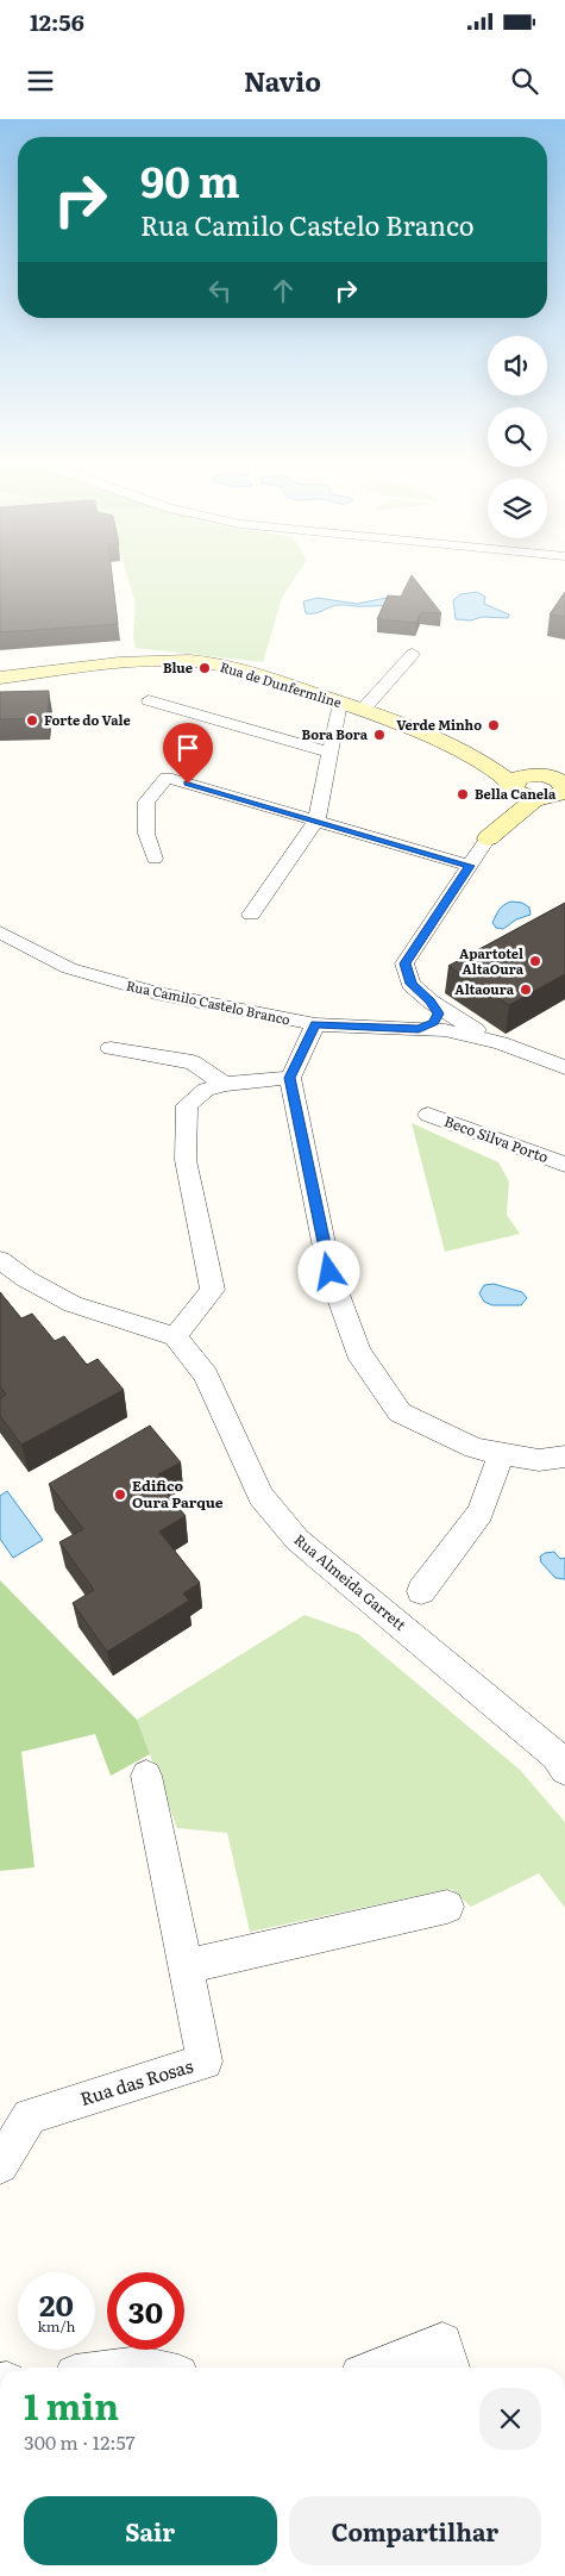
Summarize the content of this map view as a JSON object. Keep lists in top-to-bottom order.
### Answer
{
  "streets": {
    "street": [
      "Rua de Dunfermline",
      "Rua Camilo Castelo Branco",
      "Beco Silva Porto",
      "Rua Almeida Garrett",
      "Rua das Rosas"
    ]
  },
  "places": [
    "Blue",
    "Forte do Vale",
    "Verde Minho",
    "Bora Bora",
    "Bella Canela",
    "Apartotel AltaOura",
    "Altaoura",
    "Edifico Oura Parque"
  ],
  "page": {
    "status": "12:56",
    "header": "Navio",
    "turn": ["90 m", "Rua Camilo Castelo Branco"],
    "speed": "20 km/h",
    "limit": "30",
    "heading": ["1 min", "300 m · 12:57"],
    "buttons": ["Sair", "Compartilhar"]
  }
}
